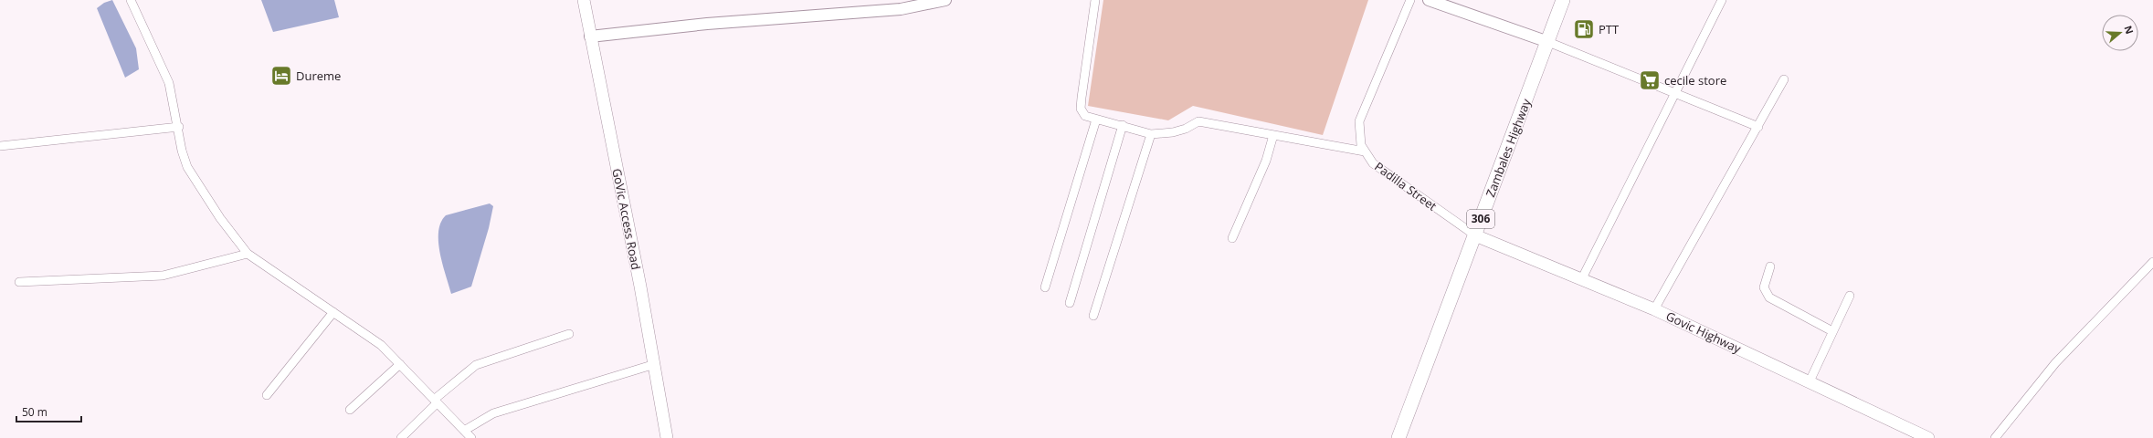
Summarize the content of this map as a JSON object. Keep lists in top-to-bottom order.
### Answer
{
  "streets": {
    "main road": [
      "Zambales Highway",
      "GoVic Access Road",
      "306",
      "Govic Highway"
    ],
    "street": ["Padilla Street"]
  },
  "crossings": [
    ["Zambales Highway", "Padilla Street"],
    ["Zambales Highway", "Govic Highway"],
    ["Padilla Street", "Govic Highway"]
  ],
  "places": {
    "fuel station": ["PTT"],
    "hotel": ["Dureme"],
    "supermarket": ["cecile store"]
  },
  "scale_bar": "50 m",
  "north": "right"
}
